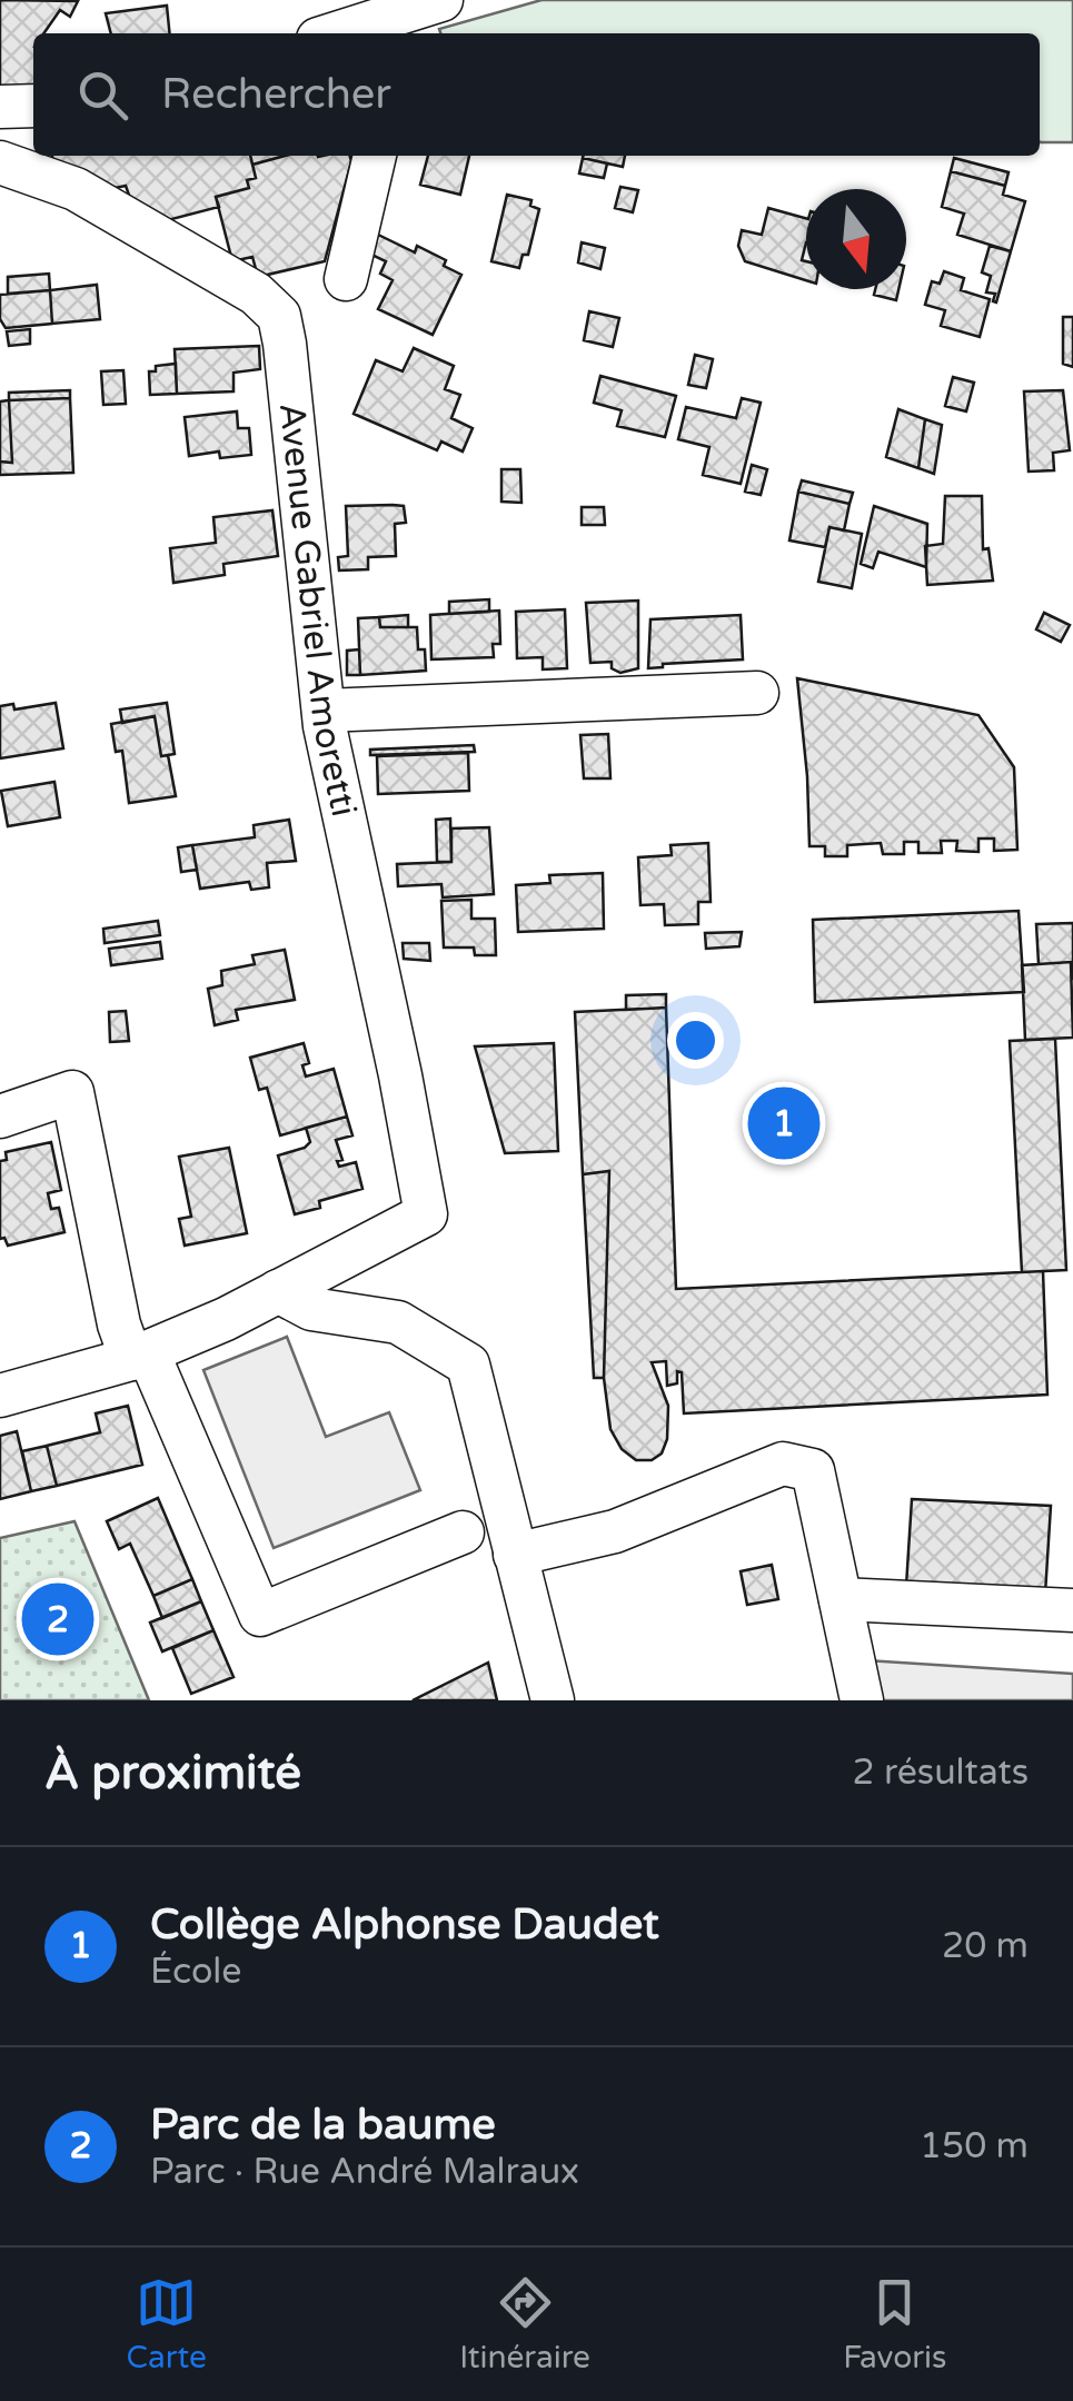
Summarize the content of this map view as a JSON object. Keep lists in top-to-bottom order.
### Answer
{
  "streets": {
    "street": ["Avenue Gabriel Amoretti"]
  },
  "north": "bottom",
  "page": {
    "search": "Rechercher",
    "pins": ["1", "2"],
    "heading": ["À proximité", "2 résultats"],
    "list": [
      {
        "mark": "1",
        "name": "Collège Alphonse Daudet",
        "note": "École",
        "value": "20 m"
      },
      {
        "mark": "2",
        "name": "Parc de la baume",
        "note": "Parc · Rue André Malraux",
        "value": "150 m"
      }
    ],
    "nav": ["Carte", "Itinéraire", "Favoris"]
  }
}
